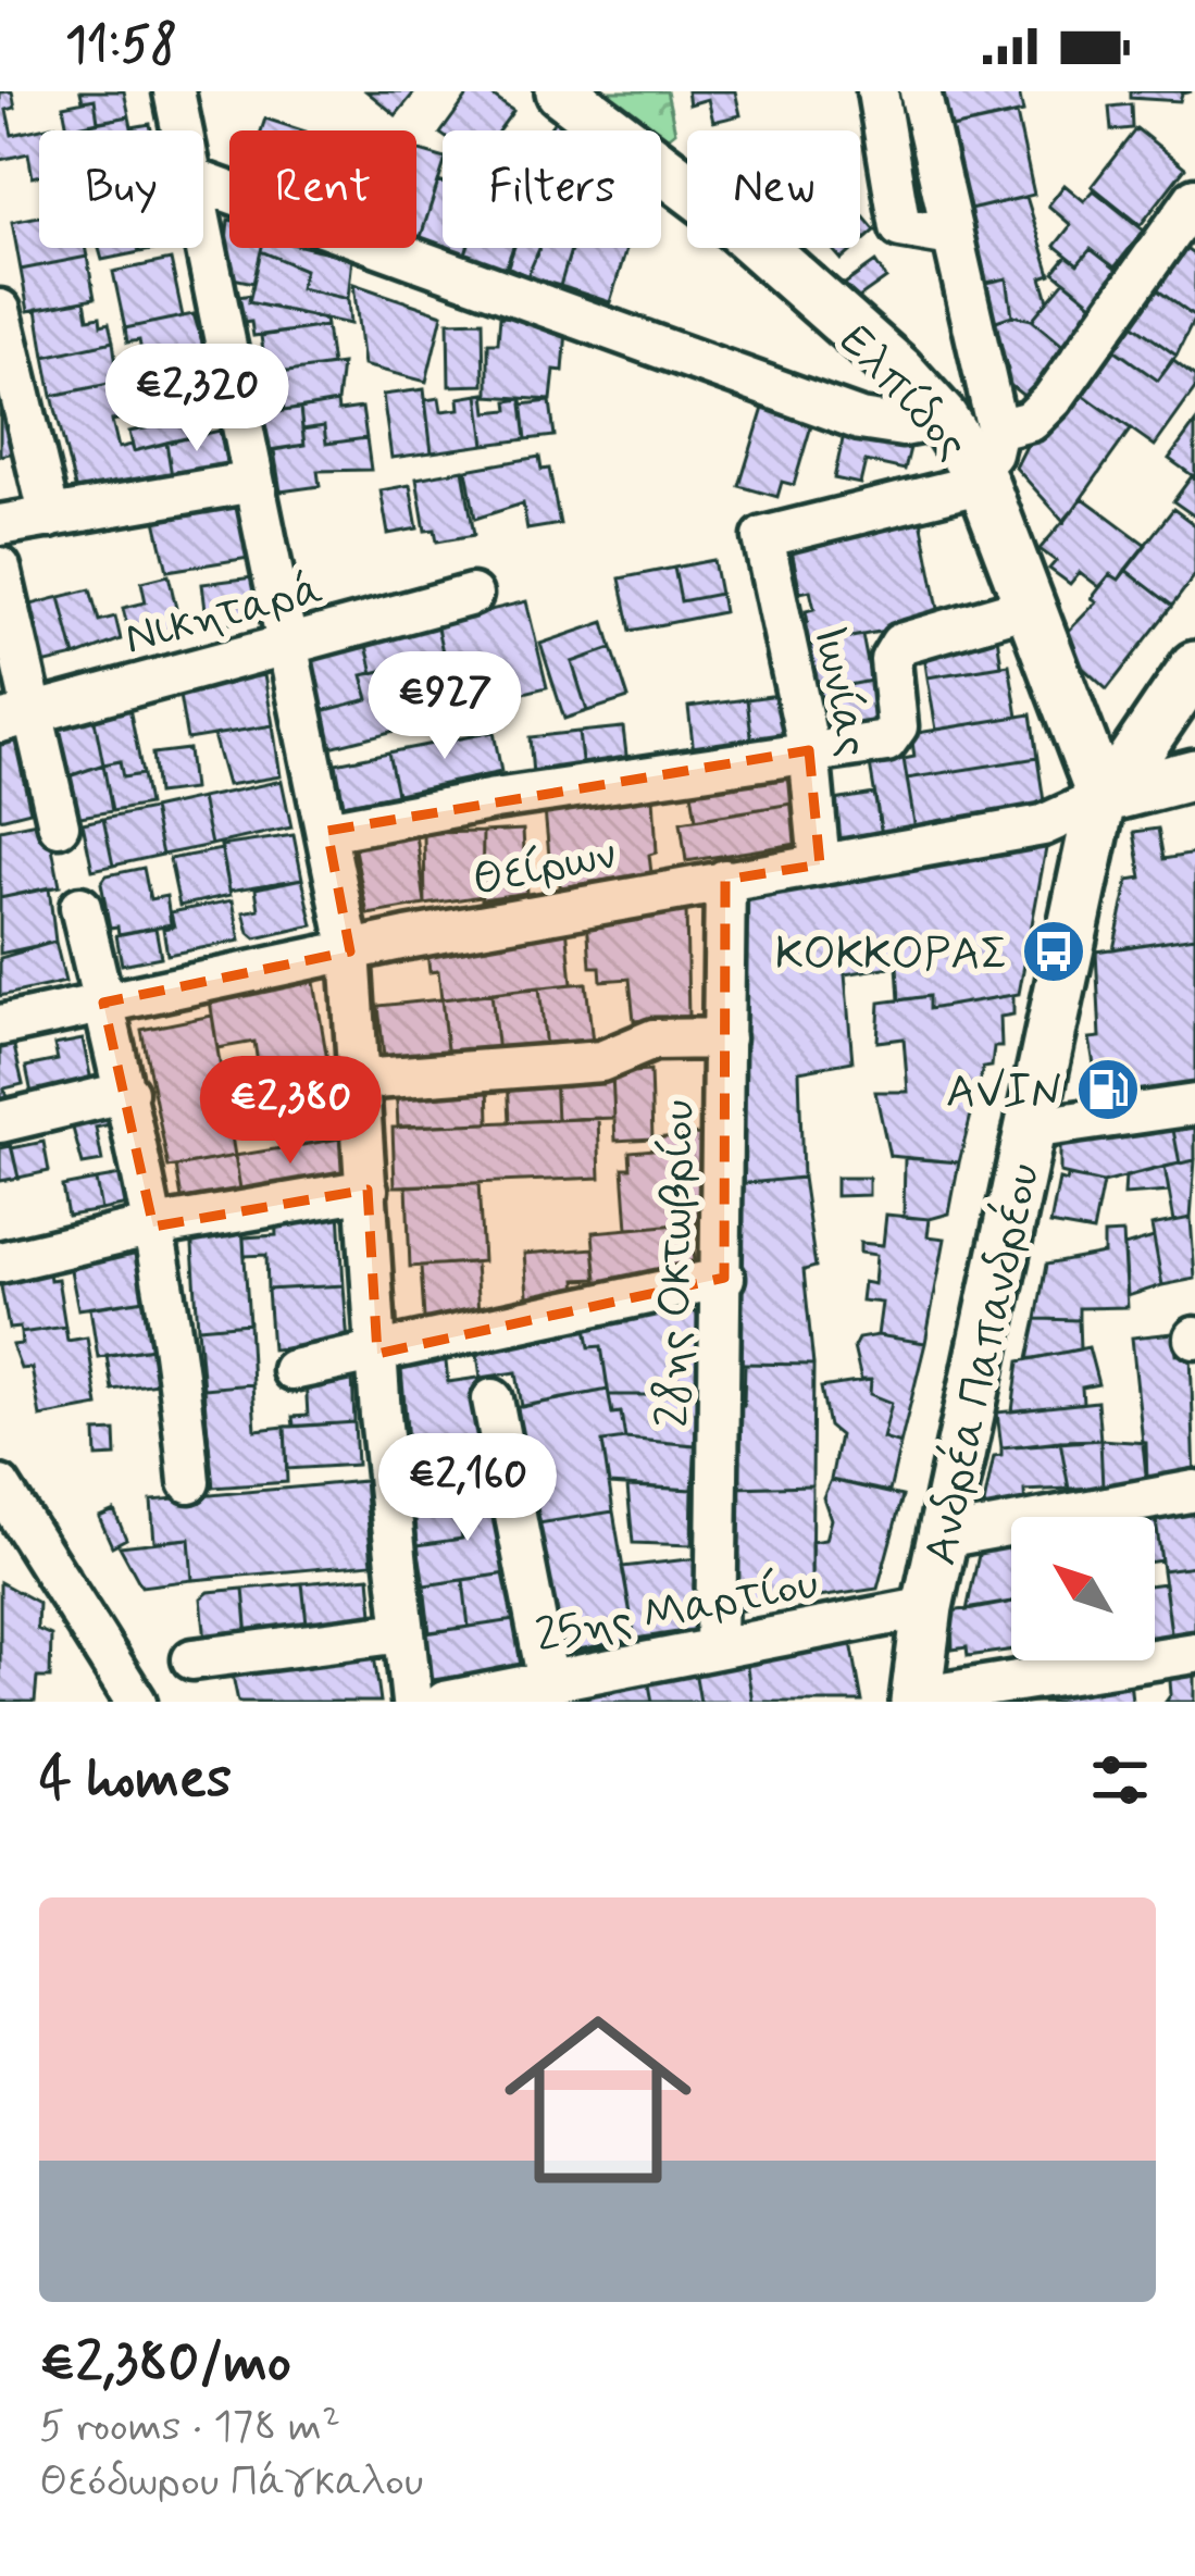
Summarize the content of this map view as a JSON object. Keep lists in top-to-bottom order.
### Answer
{
  "streets": {
    "main road": ["Ελπίδος", "Ανδρέα Παπανδρέου"],
    "street": [
      "Νικηταρά",
      "Ιωνίας",
      "Θείρων",
      "28ης Οκτωβρίου",
      "25ης Μαρτίου"
    ]
  },
  "crossings": [
    ["Ελπίδος", "Ιωνίας"],
    ["Ελπίδος", "Θείρων"],
    ["Ελπίδος", "Ανδρέα Παπανδρέου"],
    ["Ιωνίας", "Θείρων"],
    ["Θείρων", "28ης Οκτωβρίου"],
    ["Θείρων", "Ανδρέα Παπανδρέου"],
    ["28ης Οκτωβρίου", "25ης Μαρτίου"],
    ["Ανδρέα Παπανδρέου", "25ης Μαρτίου"]
  ],
  "places": {
    "bus stop": ["ΚΟΚΚΟΡΑΣ"],
    "fuel station": ["AVIN"]
  },
  "north": "top left",
  "page": {
    "status": "11:58",
    "chip": [
      "Buy",
      "Rent",
      "Filters",
      "New"
    ],
    "price": [
      "€2,320",
      "€927",
      "€2,380",
      "€2,160"
    ],
    "heading": "4 homes",
    "list": [
      {
        "name": "€2,380/mo",
        "note": "5 rooms · 178 m² · Θεόδωρου Πάγκαλου"
      }
    ]
  }
}
